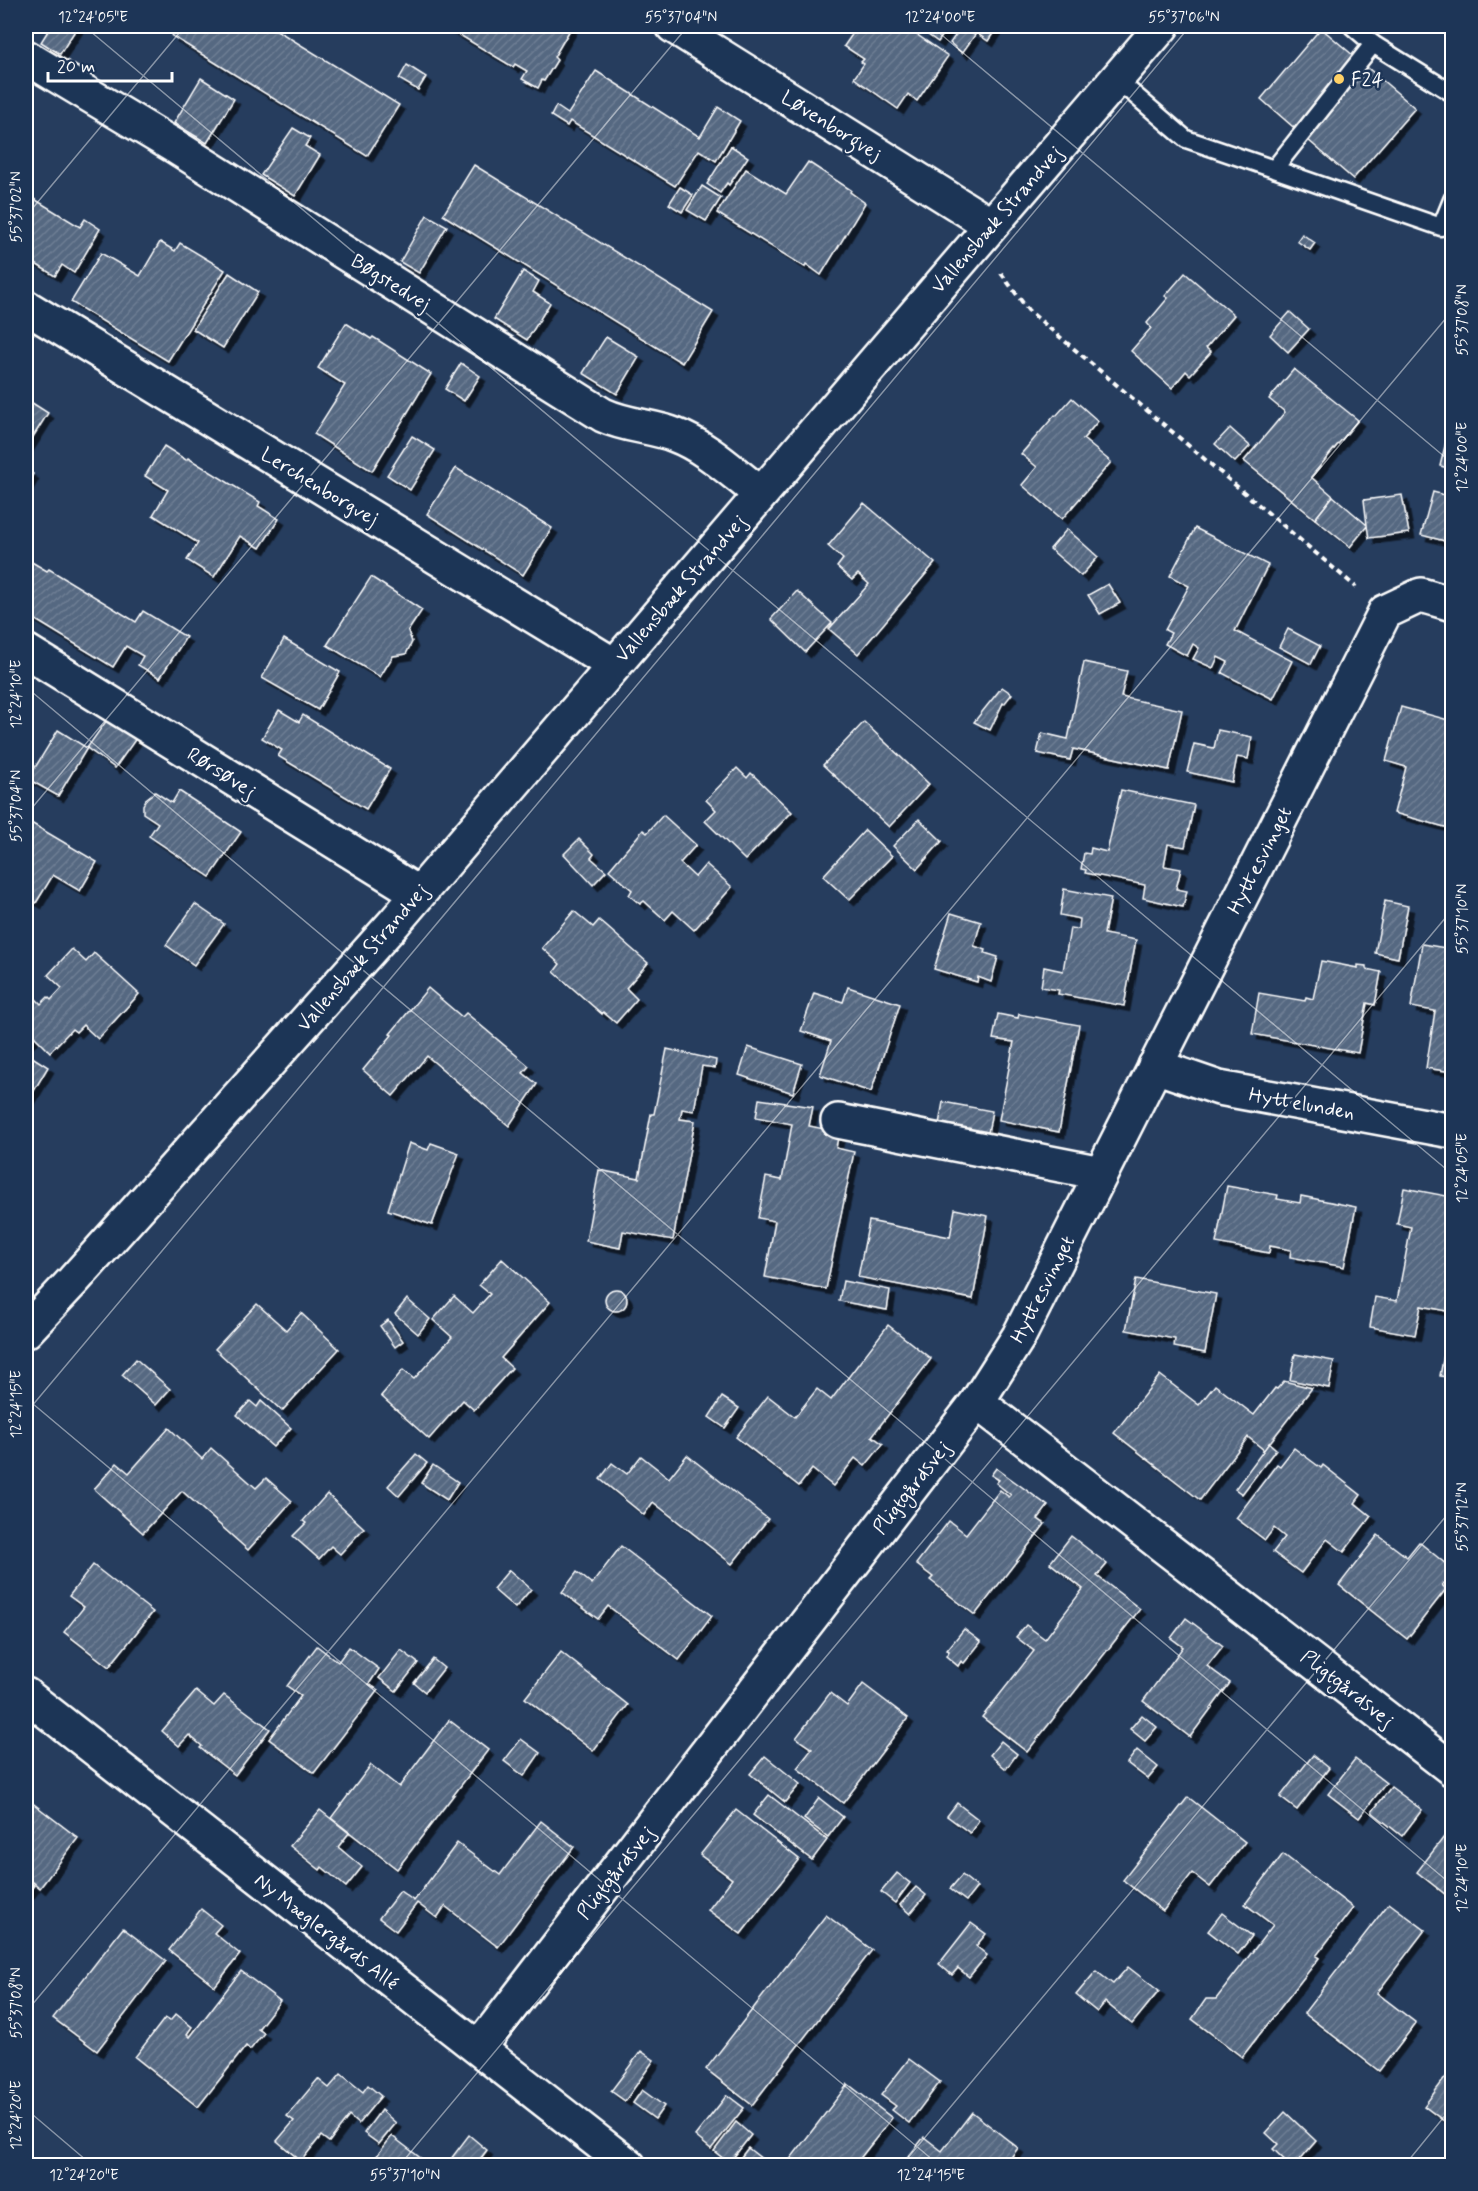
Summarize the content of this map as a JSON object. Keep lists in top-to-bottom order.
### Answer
{
  "streets": {
    "street": [
      "Løvenborgvej",
      "Vallensbæk Strandvej",
      "Bøgstedvej",
      "Lerchenborgvej",
      "Rørsøvej",
      "Hyttesvinget",
      "Hyttelunden",
      "Pligtgårdsvej",
      "Ny Mæglergårds Allé"
    ]
  },
  "crossings": [
    ["Løvenborgvej", "Vallensbæk Strandvej"],
    ["Vallensbæk Strandvej", "Bøgstedvej"],
    ["Vallensbæk Strandvej", "Lerchenborgvej"],
    ["Vallensbæk Strandvej", "Rørsøvej"],
    ["Hyttesvinget", "Hyttelunden"],
    ["Hyttesvinget", "Pligtgårdsvej"],
    ["Pligtgårdsvej", "Ny Mæglergårds Allé"]
  ],
  "places": ["F24"],
  "scale_bar": "20 m",
  "coordinates": [
    "12°24'05\"E",
    "55°37'04\"N",
    "12°24'00\"E",
    "55°37'06\"N",
    "55°37'02\"N",
    "55°37'08\"N",
    "12°24'10\"E",
    "55°37'10\"N",
    "12°24'15\"E",
    "55°37'12\"N",
    "12°24'20\"E"
  ]
}
